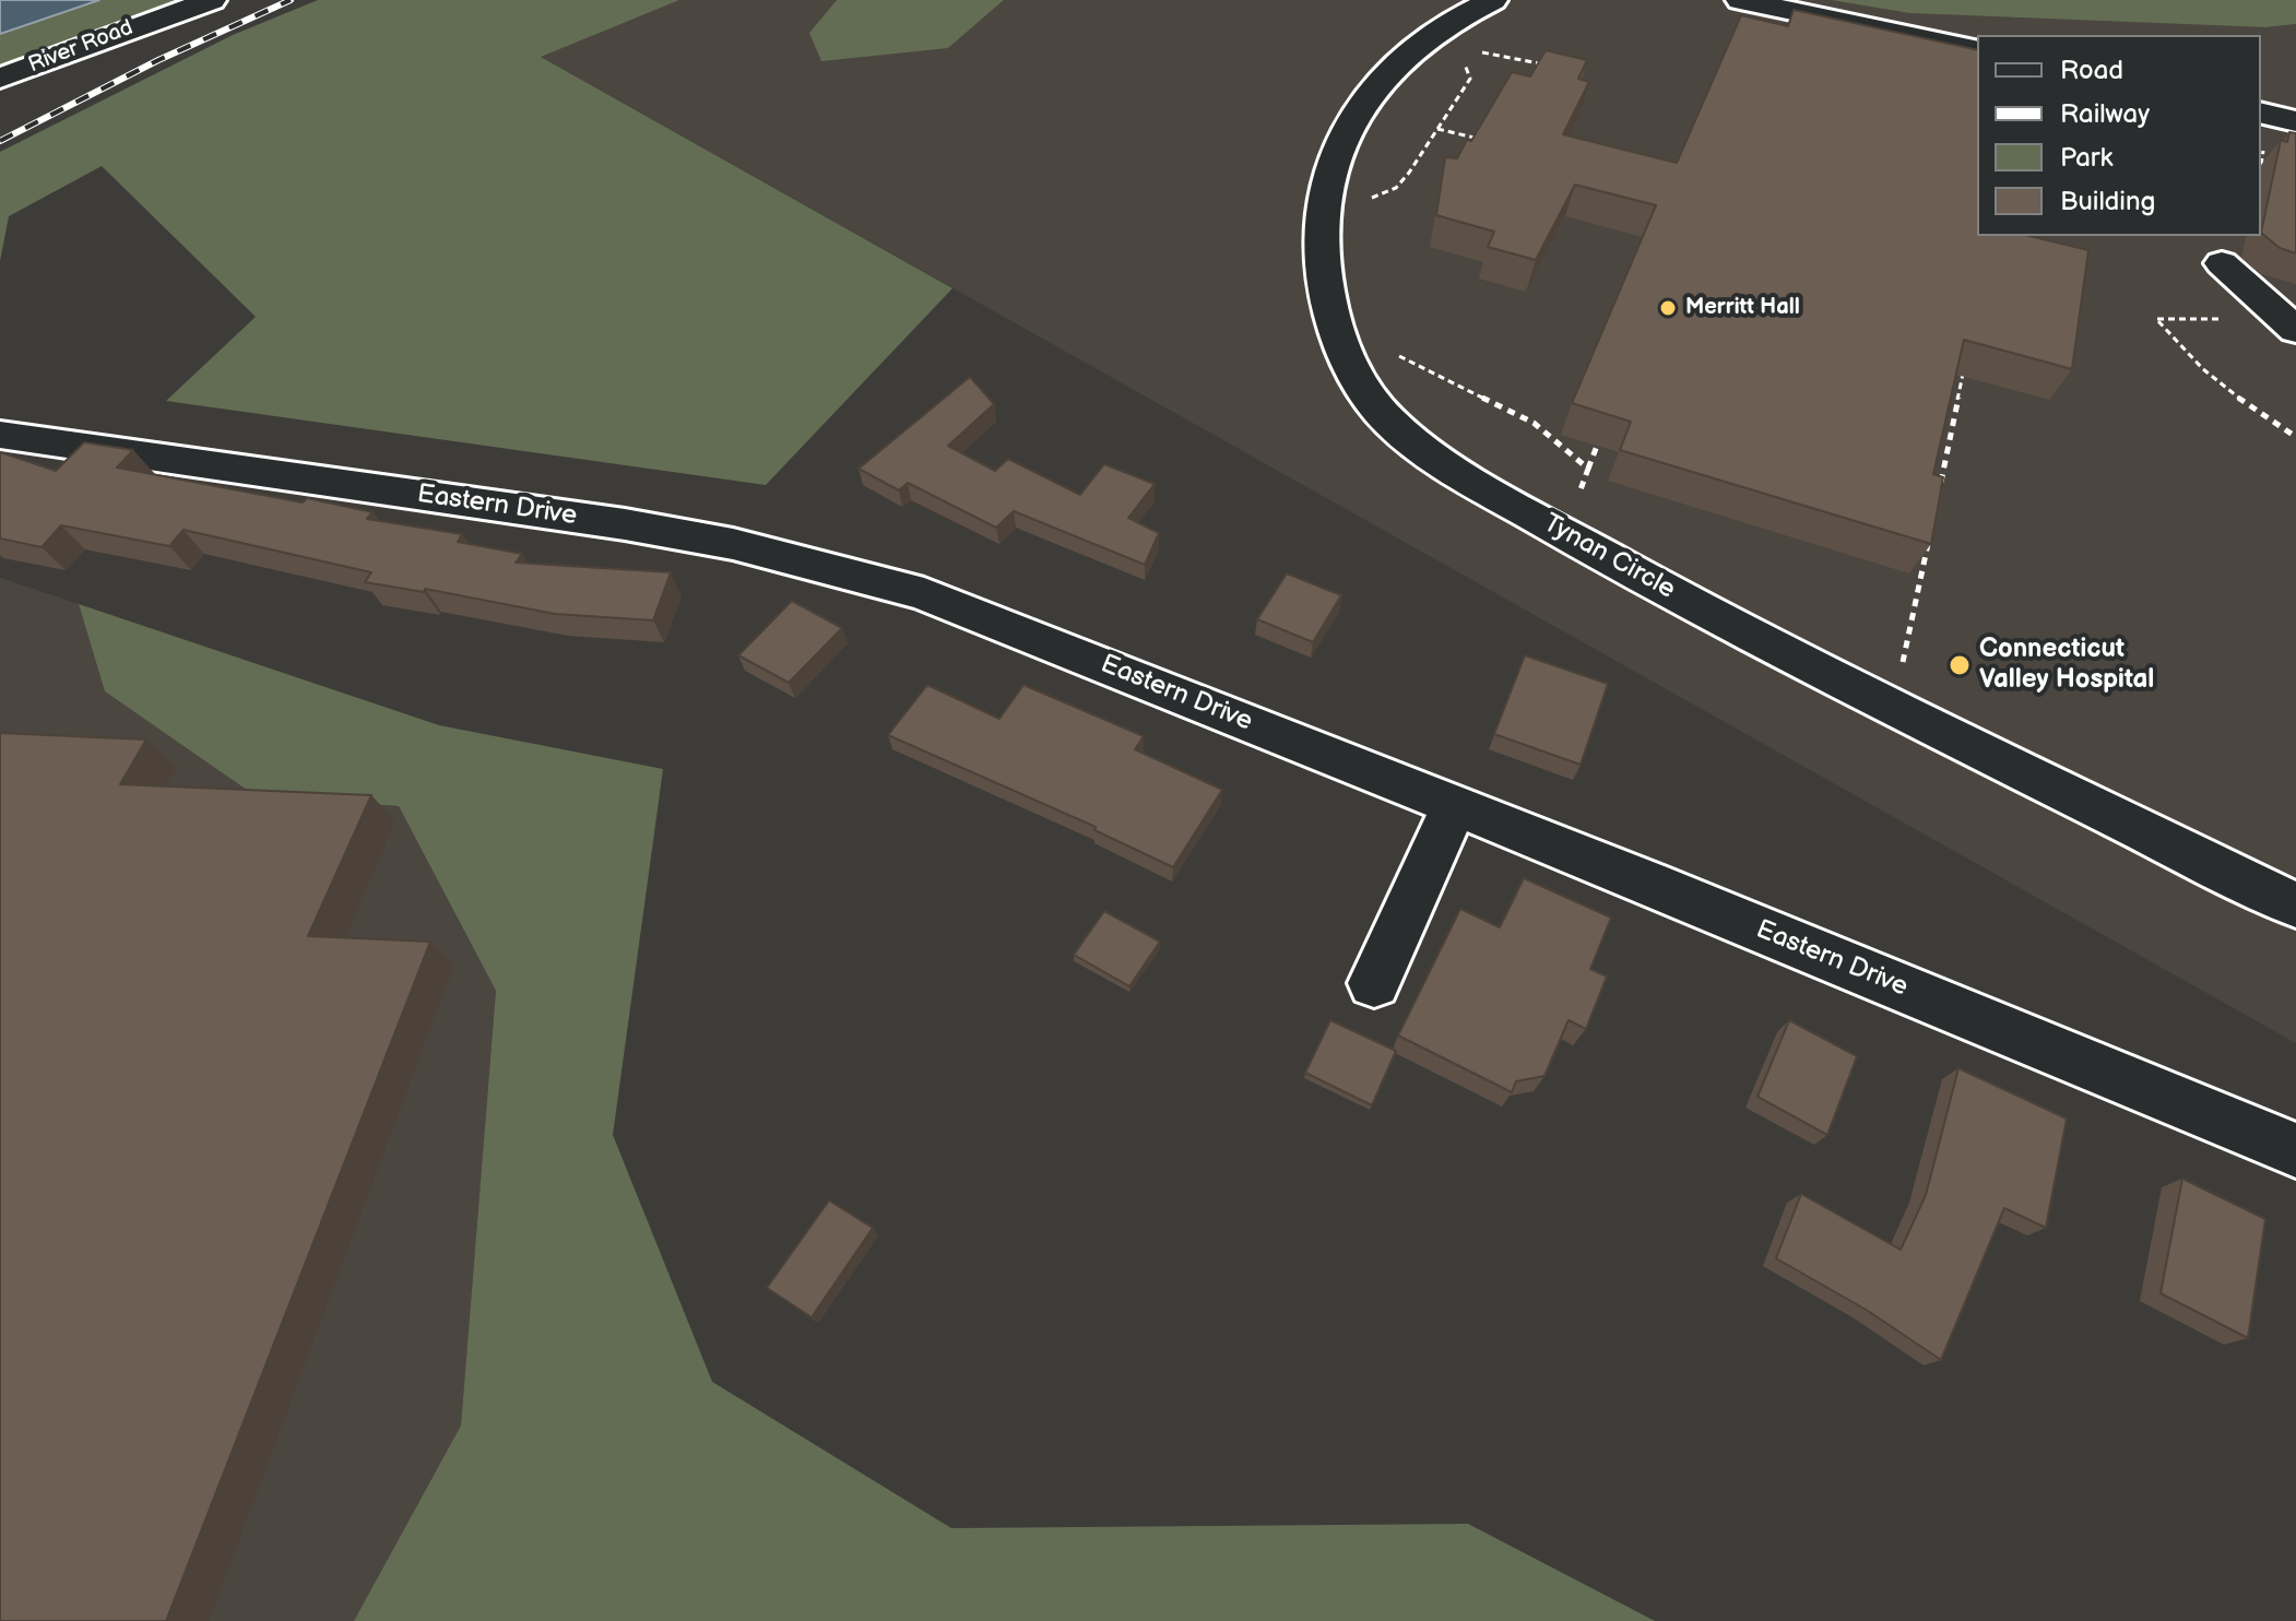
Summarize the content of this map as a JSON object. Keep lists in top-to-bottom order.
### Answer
{
  "streets": {
    "street": ["River Road", "Eastern Drive", "Tynan Circle"]
  },
  "places": ["Merritt Hall", "Connecticut Valley Hospital"],
  "legend": [
    "Road",
    "Railway",
    "Park",
    "Building"
  ]
}
